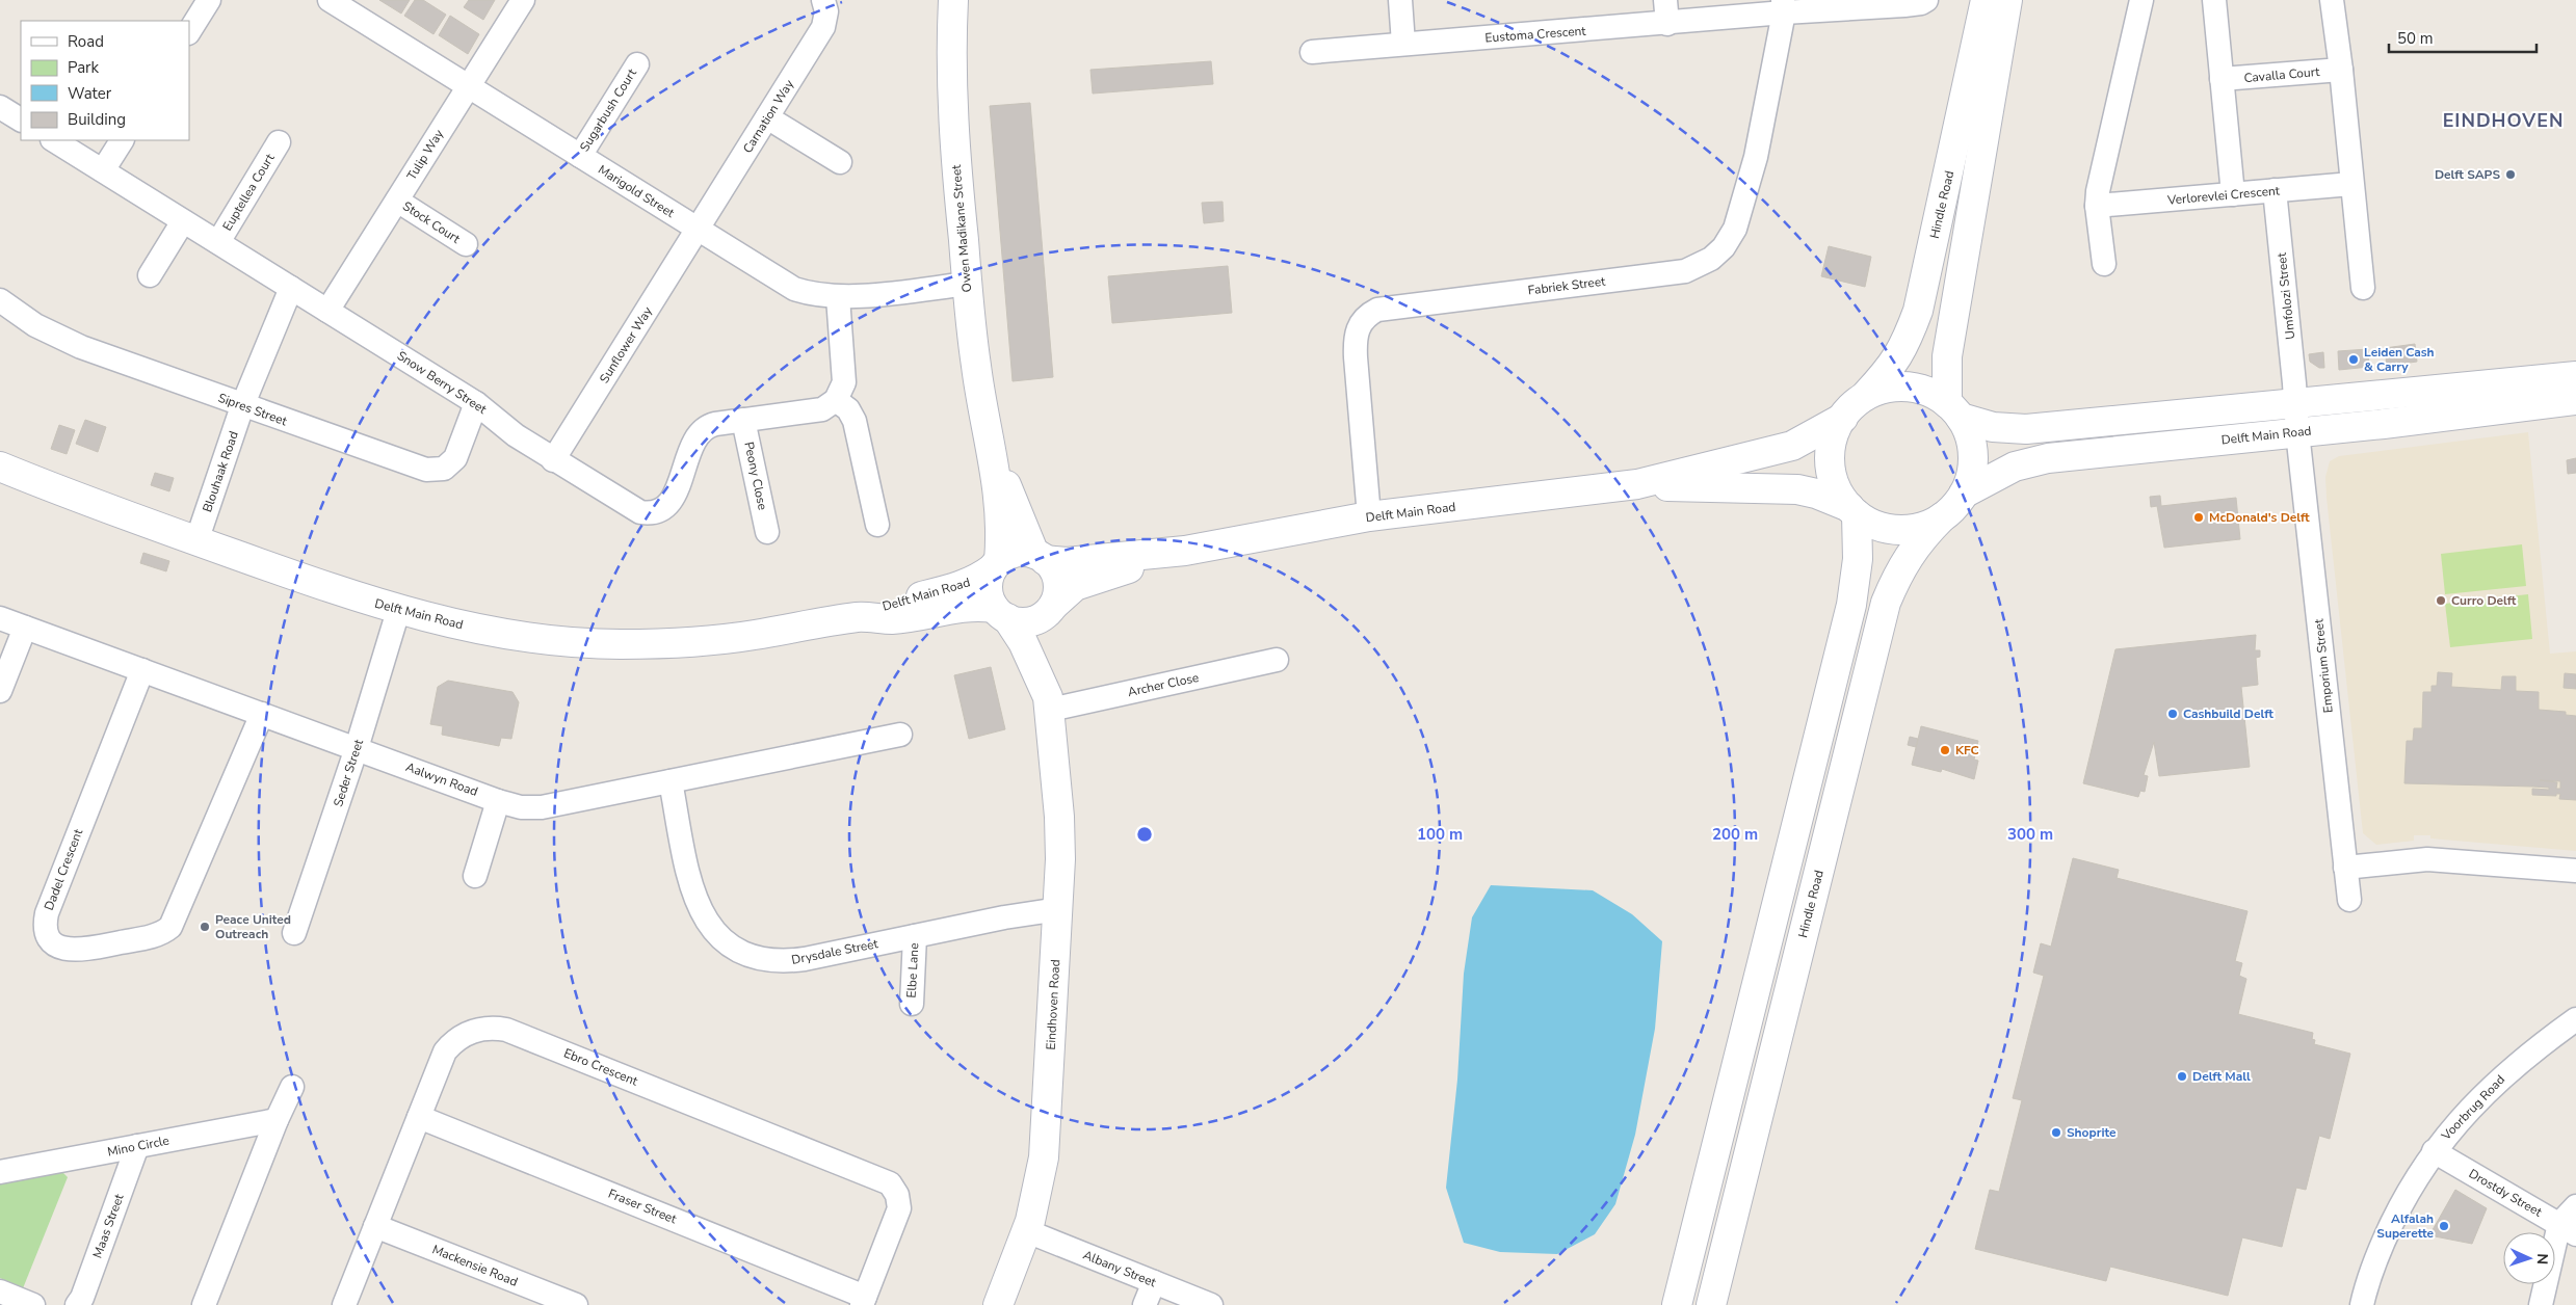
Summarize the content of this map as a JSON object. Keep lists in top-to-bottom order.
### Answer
{
  "streets": {
    "street": [
      "Eustoma Crescent",
      "Cavalla Court",
      "Sugarbush Court",
      "Carnation Way",
      "Tulip Way",
      "Marigold Street",
      "Euptellea Court",
      "Verlorevlei Crescent",
      "Hindle Road",
      "Stock Court",
      "Owen Madikane Street",
      "Fabriek Street",
      "Umfolozi Street",
      "Sunflower Way",
      "Snow Berry Street",
      "Sipres Street",
      "Delft Main Road",
      "Blouhaak Road",
      "Peony Close",
      "Emporium Street",
      "Archer Close",
      "Seder Street",
      "Aalwyn Road",
      "Dadel Crescent",
      "Drysdale Street",
      "Elbe Lane",
      "Eindhoven Road",
      "Ebro Crescent",
      "Voorbrug Road",
      "Mino Circle",
      "Drostdy Street",
      "Fraser Street",
      "Maas Street",
      "Mackensie Road",
      "Albany Street"
    ]
  },
  "crossings": [
    ["Eustoma Crescent", "Fabriek Street"],
    ["Sugarbush Court", "Marigold Street"],
    ["Carnation Way", "Marigold Street"],
    ["Carnation Way", "Sunflower Way"],
    ["Tulip Way", "Marigold Street"],
    ["Tulip Way", "Stock Court"],
    ["Tulip Way", "Snow Berry Street"],
    ["Marigold Street", "Owen Madikane Street"],
    ["Marigold Street", "Sunflower Way"],
    ["Euptellea Court", "Snow Berry Street"],
    ["Verlorevlei Crescent", "Umfolozi Street"],
    ["Hindle Road", "Delft Main Road"],
    ["Owen Madikane Street", "Delft Main Road"],
    ["Owen Madikane Street", "Eindhoven Road"],
    ["Fabriek Street", "Delft Main Road"],
    ["Umfolozi Street", "Delft Main Road"],
    ["Umfolozi Street", "Emporium Street"],
    ["Sunflower Way", "Snow Berry Street"],
    ["Snow Berry Street", "Sipres Street"],
    ["Snow Berry Street", "Blouhaak Road"],
    ["Snow Berry Street", "Peony Close"],
    ["Sipres Street", "Blouhaak Road"],
    ["Delft Main Road", "Blouhaak Road"],
    ["Delft Main Road", "Emporium Street"],
    ["Delft Main Road", "Seder Street"],
    ["Delft Main Road", "Eindhoven Road"],
    ["Archer Close", "Eindhoven Road"],
    ["Seder Street", "Aalwyn Road"],
    ["Aalwyn Road", "Dadel Crescent"],
    ["Aalwyn Road", "Drysdale Street"],
    ["Drysdale Street", "Elbe Lane"],
    ["Drysdale Street", "Eindhoven Road"],
    ["Eindhoven Road", "Albany Street"],
    ["Ebro Crescent", "Fraser Street"],
    ["Ebro Crescent", "Mackensie Road"],
    ["Voorbrug Road", "Drostdy Street"],
    ["Mino Circle", "Maas Street"]
  ],
  "districts": ["EINDHOVEN"],
  "places": [
    "Delft SAPS",
    "Leiden Cash & Carry",
    "McDonald's Delft",
    "Curro Delft",
    "Cashbuild Delft",
    "KFC",
    "Peace United Outreach",
    "Delft Mall",
    "Shoprite",
    "Alfalah Superette"
  ],
  "legend": [
    "Road",
    "Park",
    "Water",
    "Building"
  ],
  "scale_bar": "50 m",
  "north": "right",
  "rings": ["100 m", "200 m", "300 m"]
}
